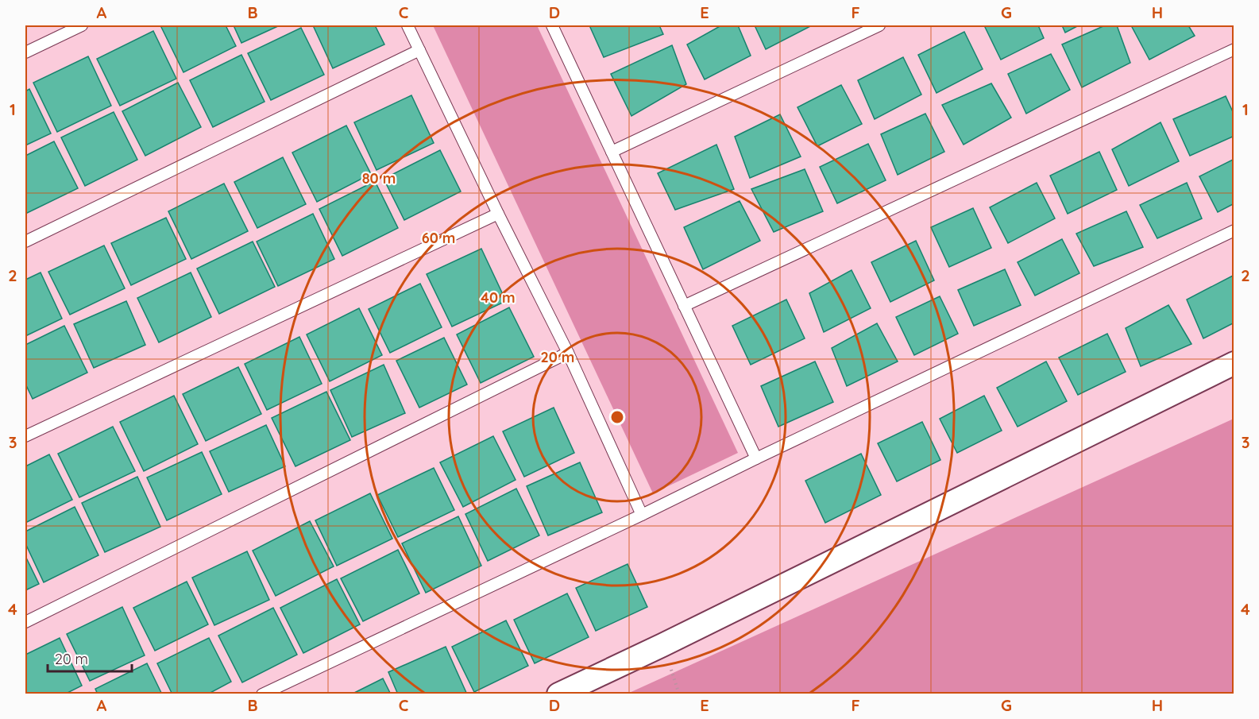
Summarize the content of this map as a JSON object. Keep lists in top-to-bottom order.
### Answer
{
  "scale_bar": "20 m",
  "grid": {
    "columns": [
      "A",
      "B",
      "C",
      "D",
      "E",
      "F",
      "G",
      "H"
    ],
    "rows": [
      "1",
      "2",
      "3",
      "4"
    ]
  },
  "rings": [
    "80 m",
    "60 m",
    "40 m",
    "20 m"
  ]
}
